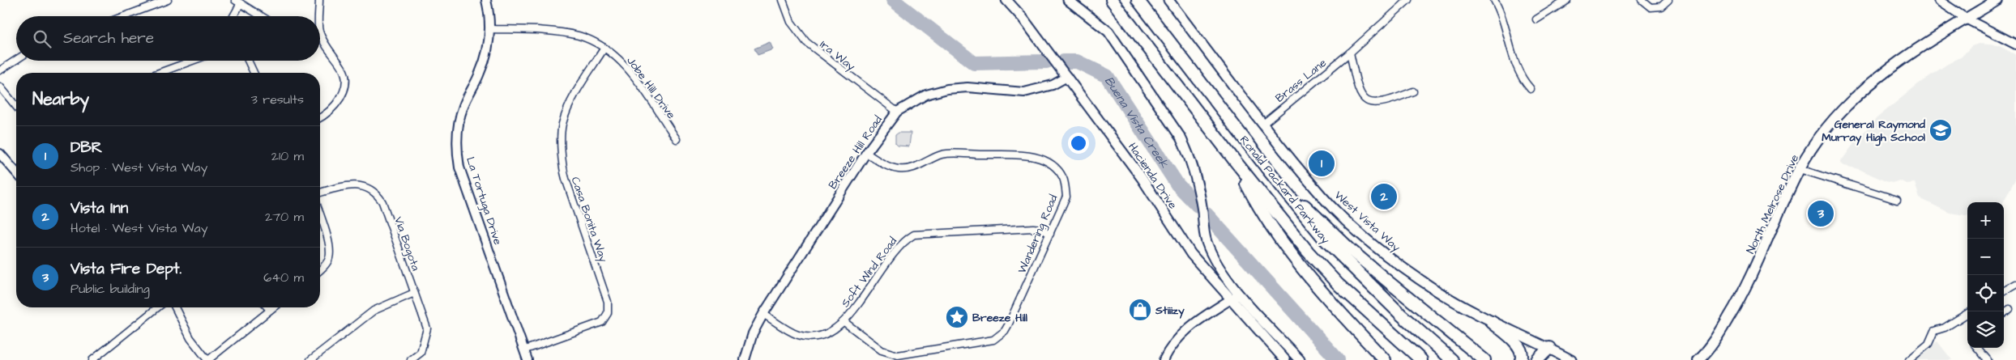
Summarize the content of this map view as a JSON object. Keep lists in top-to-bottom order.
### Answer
{
  "streets": {
    "highway": ["Ronald Packard Parkway"],
    "main road": ["Hacienda Drive", "North Melrose Drive", "West Vista Way"],
    "street": [
      "Ira Way",
      "Brass Lane",
      "Jobe Hill Drive",
      "Breeze Hill Road",
      "La Tortuga Drive",
      "Casa Bonita Way",
      "Wandering Road",
      "Via Bogota",
      "Soft Wind Road"
    ]
  },
  "crossings": [
    ["Ira Way", "Breeze Hill Road"],
    ["Brass Lane", "West Vista Way"],
    ["Jobe Hill Drive", "La Tortuga Drive"],
    ["Jobe Hill Drive", "Casa Bonita Way"],
    ["Breeze Hill Road", "Hacienda Drive"],
    ["Breeze Hill Road", "Wandering Road"],
    ["Breeze Hill Road", "Soft Wind Road"],
    ["La Tortuga Drive", "Casa Bonita Way"],
    ["Wandering Road", "Soft Wind Road"]
  ],
  "water": ["Buena Vista Creek"],
  "places": {
    "school or university": ["General Raymond Murray High School"],
    "shop": ["Stiiizy"],
    "place": ["Breeze Hill"]
  },
  "page": {
    "search": "Search here",
    "heading": ["Nearby", "3 results"],
    "list": [
      {
        "mark": "1",
        "name": "DBR",
        "note": "Shop · West Vista Way",
        "value": "210 m"
      },
      {
        "mark": "2",
        "name": "Vista Inn",
        "note": "Hotel · West Vista Way",
        "value": "270 m"
      },
      {
        "mark": "3",
        "name": "Vista Fire Dept.",
        "note": "Public building",
        "value": "640 m"
      }
    ],
    "pins": ["1", "2", "3"],
    "map_buttons": ["+", "−"]
  }
}
